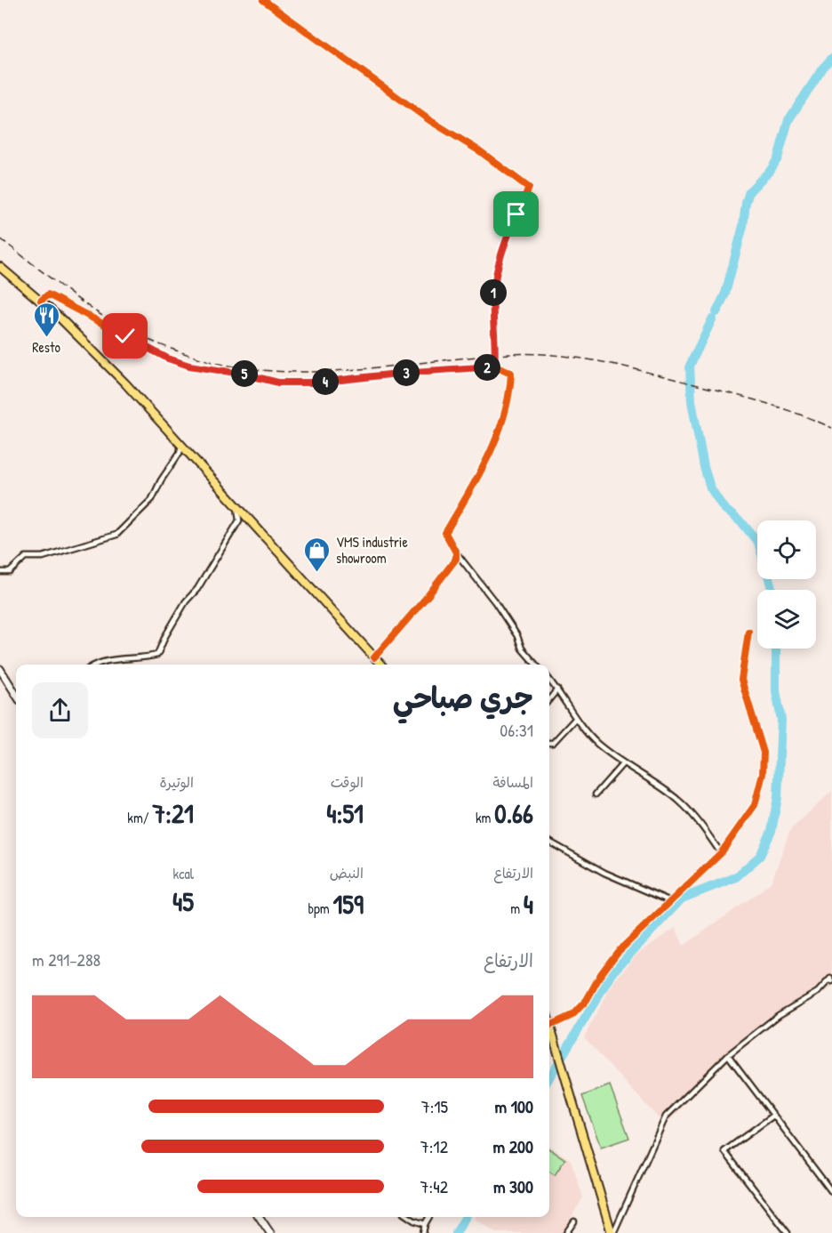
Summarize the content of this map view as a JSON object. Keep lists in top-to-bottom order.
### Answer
{
  "places": {
    "restaurant": ["Resto"],
    "shop": ["VMS industrie showroom"]
  },
  "page": {
    "pins": [
      "1",
      "2",
      "3",
      "5",
      "4"
    ],
    "heading": ["جري صباحي", "06:31"],
    "stats": [
      ["المسافة", "0.66 km"],
      ["الوقت", "4:51"],
      ["الوتيرة", "7:21 /km"],
      ["الارتفاع", "4 m"],
      ["النبض", "159 bpm"],
      ["kcal", "45"]
    ],
    "chart": ["الارتفاع", "288–291 m"],
    "list": [
      {
        "name": "100 m",
        "note": "7:15"
      },
      {
        "name": "200 m",
        "note": "7:12"
      },
      {
        "name": "300 m",
        "note": "7:42"
      }
    ]
  }
}
